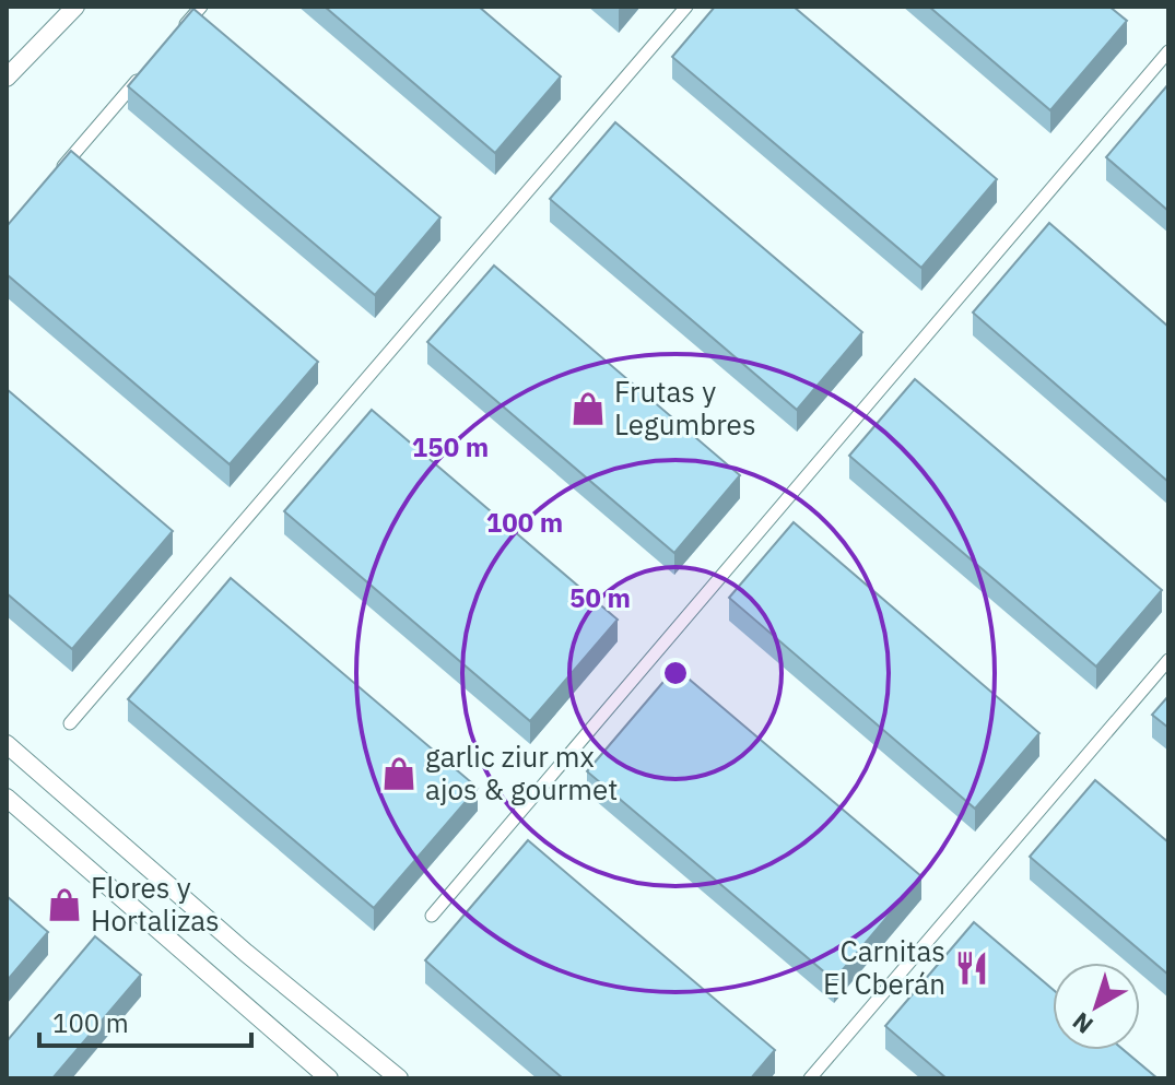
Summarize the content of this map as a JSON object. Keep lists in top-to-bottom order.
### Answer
{
  "places": {
    "shop": ["Frutas y Legumbres", "garlic ziur mx ajos & gourmet", "Flores y Hortalizas"],
    "restaurant": ["Carnitas El Cberán"]
  },
  "scale_bar": "100 m",
  "north": "bottom left",
  "rings": ["150 m", "100 m", "50 m"]
}
